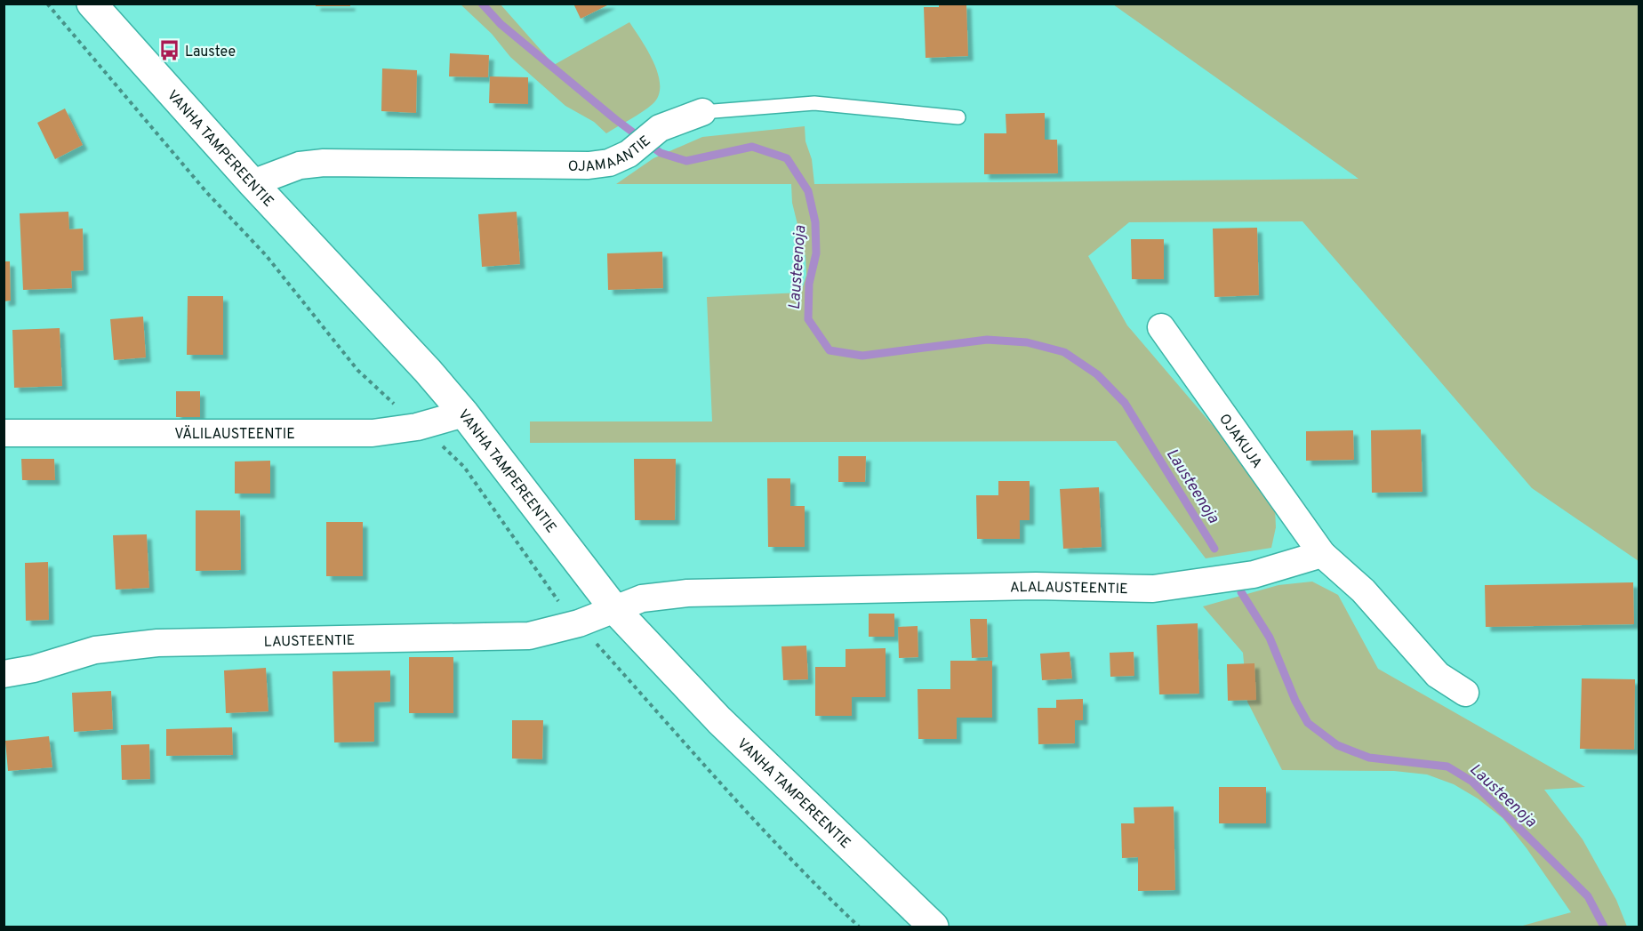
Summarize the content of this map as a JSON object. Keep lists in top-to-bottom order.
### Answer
{
  "streets": {
    "main road": ["VANHA TAMPEREENTIE"],
    "street": [
      "OJAMAANTIE",
      "VÄLILAUSTEENTIE",
      "OJAKUJA",
      "ALALAUSTEENTIE",
      "LAUSTEENTIE"
    ]
  },
  "crossings": [
    ["VANHA TAMPEREENTIE", "OJAMAANTIE"],
    ["VANHA TAMPEREENTIE", "VÄLILAUSTEENTIE"],
    ["VANHA TAMPEREENTIE", "ALALAUSTEENTIE"],
    ["VANHA TAMPEREENTIE", "LAUSTEENTIE"],
    ["OJAKUJA", "ALALAUSTEENTIE"],
    ["ALALAUSTEENTIE", "LAUSTEENTIE"]
  ],
  "water": ["Lausteenoja"],
  "places": {
    "bus stop": ["Laustee"]
  }
}
